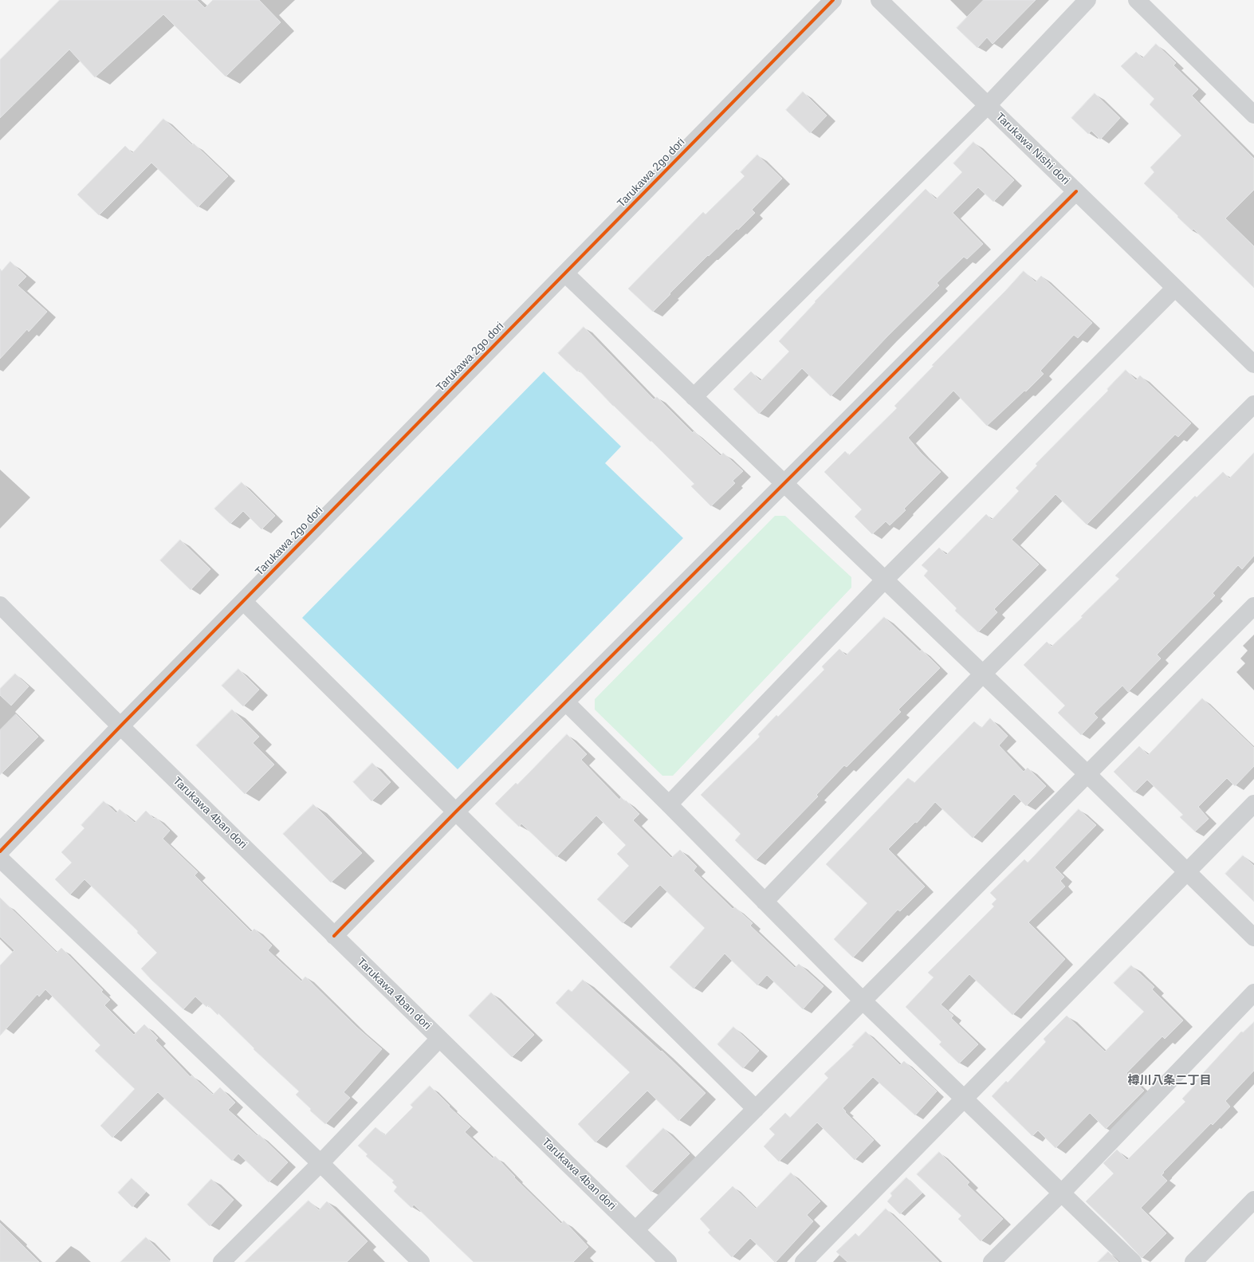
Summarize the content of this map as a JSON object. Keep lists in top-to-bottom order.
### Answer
{
  "streets": {
    "street": ["Tarukawa Nishi dori", "Tarukawa 2go dori", "Tarukawa 4ban dori"]
  },
  "crossings": [
    ["Tarukawa 2go dori", "Tarukawa 4ban dori"]
  ],
  "districts": ["樽川八条二丁目"]
}
